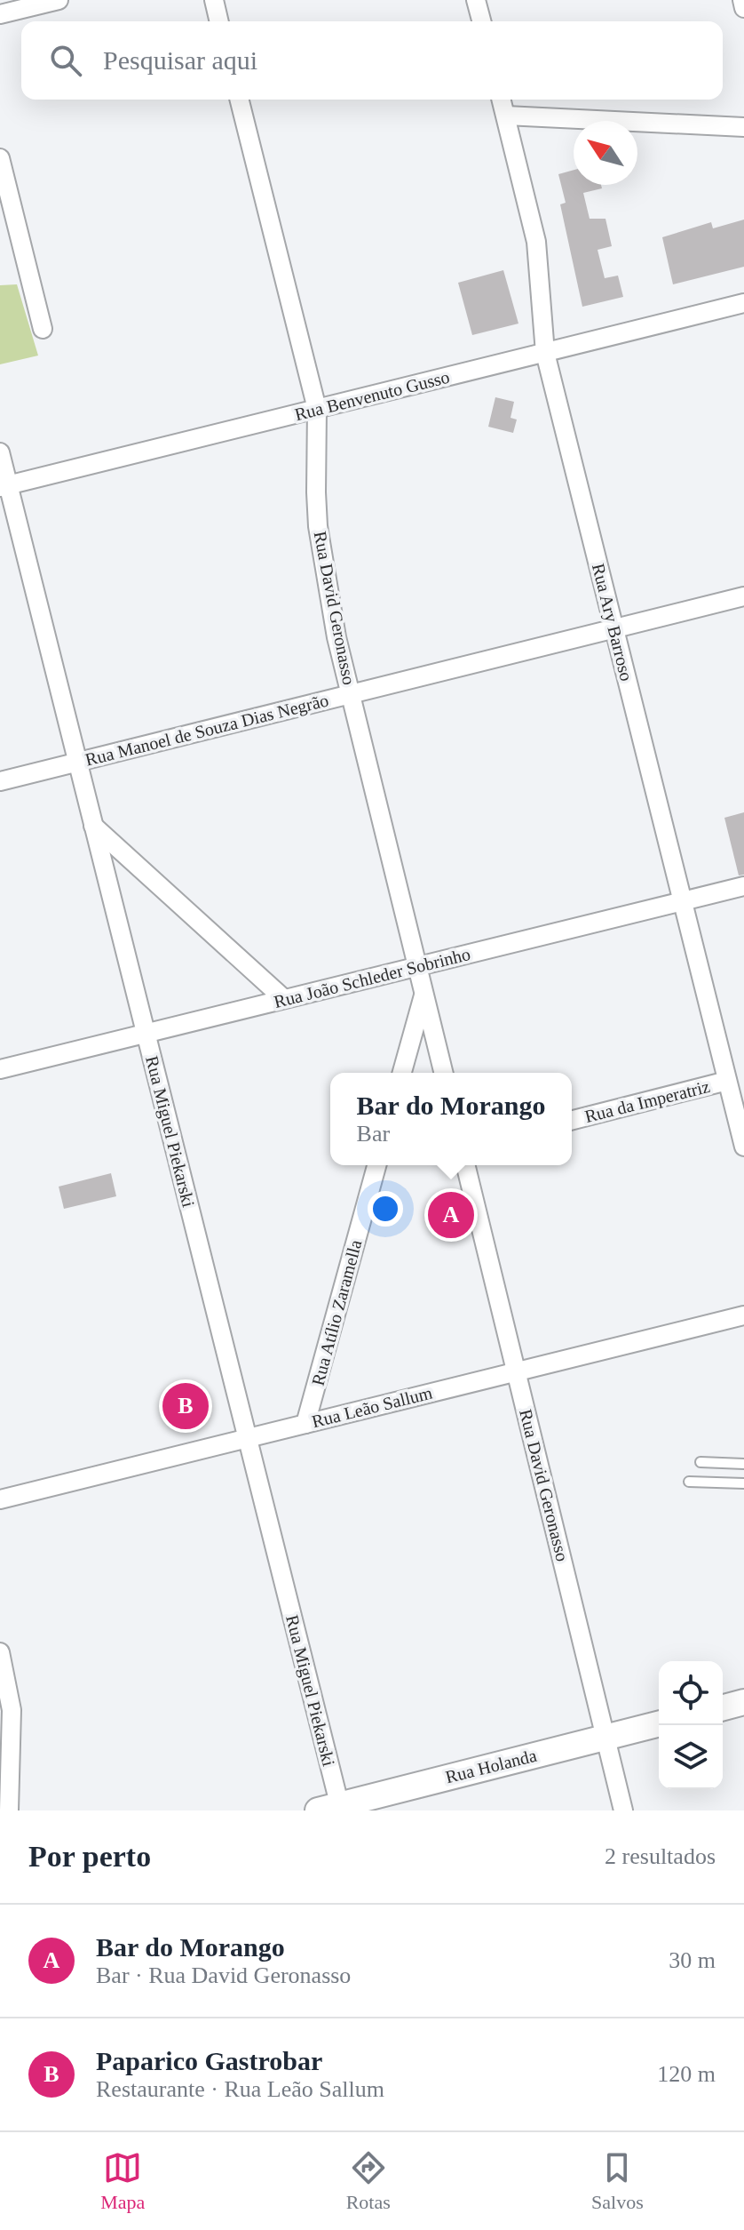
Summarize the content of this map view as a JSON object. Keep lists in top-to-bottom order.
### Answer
{
  "streets": {
    "main road": ["Rua Holanda"],
    "street": [
      "Rua Benvenuto Gusso",
      "Rua David Geronasso",
      "Rua Ary Barroso",
      "Rua Manoel de Souza Dias Negrão",
      "Rua João Schleder Sobrinho",
      "Rua da Imperatriz",
      "Rua Miguel Piekarski",
      "Rua Atílio Zaramella",
      "Rua Leão Sallum"
    ]
  },
  "crossings": [
    ["Rua Benvenuto Gusso", "Rua David Geronasso"],
    ["Rua Benvenuto Gusso", "Rua Ary Barroso"],
    ["Rua Benvenuto Gusso", "Rua Miguel Piekarski"],
    ["Rua David Geronasso", "Rua Manoel de Souza Dias Negrão"],
    ["Rua David Geronasso", "Rua João Schleder Sobrinho"],
    ["Rua David Geronasso", "Rua Leão Sallum"],
    ["Rua David Geronasso", "Rua Holanda"],
    ["Rua Ary Barroso", "Rua Manoel de Souza Dias Negrão"],
    ["Rua Ary Barroso", "Rua João Schleder Sobrinho"],
    ["Rua Ary Barroso", "Rua da Imperatriz"],
    ["Rua Manoel de Souza Dias Negrão", "Rua Miguel Piekarski"],
    ["Rua João Schleder Sobrinho", "Rua Miguel Piekarski"],
    ["Rua Miguel Piekarski", "Rua Leão Sallum"],
    ["Rua Miguel Piekarski", "Rua Holanda"],
    ["Rua Atílio Zaramella", "Rua Leão Sallum"]
  ],
  "north": "top left",
  "page": {
    "search": "Pesquisar aqui",
    "popup": ["Bar do Morango", "Bar"],
    "pins": ["A", "B"],
    "heading": ["Por perto", "2 resultados"],
    "list": [
      {
        "mark": "A",
        "name": "Bar do Morango",
        "note": "Bar · Rua David Geronasso",
        "value": "30 m"
      },
      {
        "mark": "B",
        "name": "Paparico Gastrobar",
        "note": "Restaurante · Rua Leão Sallum",
        "value": "120 m"
      }
    ],
    "nav": ["Mapa", "Rotas", "Salvos"]
  }
}
